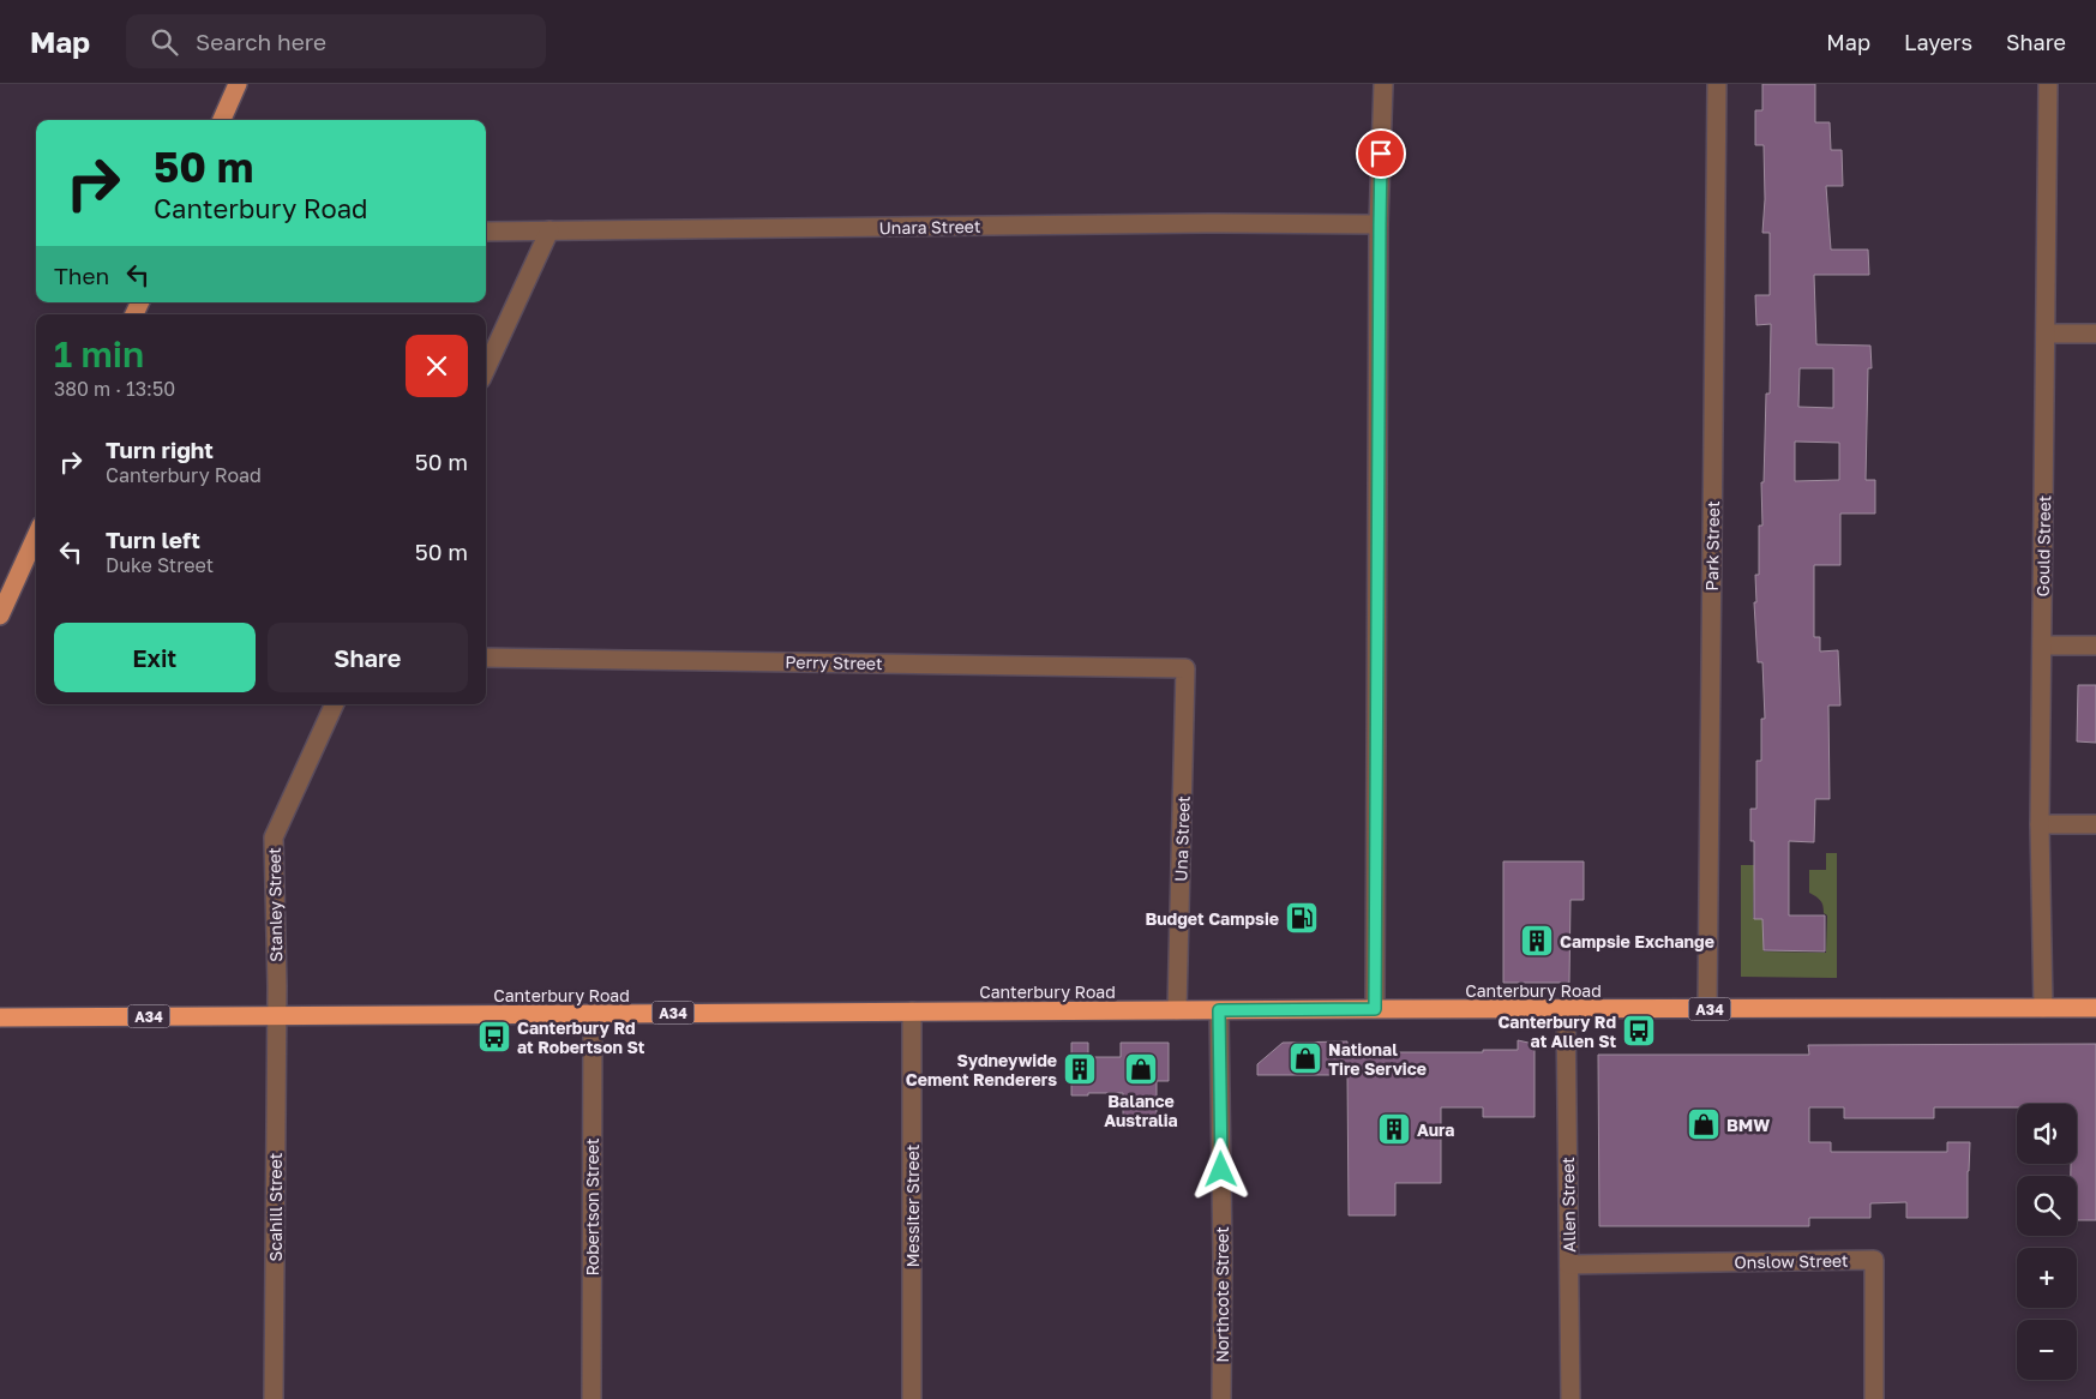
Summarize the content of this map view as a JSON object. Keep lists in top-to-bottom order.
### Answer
{
  "streets": {
    "highway": ["Canterbury Road", "A34"],
    "street": [
      "Unara Street",
      "Park Street",
      "Gould Street",
      "Perry Street",
      "Una Street",
      "Stanley Street",
      "Allen Street",
      "Messiter Street",
      "Scahill Street",
      "Robertson Street",
      "Onslow Street",
      "Northcote Street"
    ]
  },
  "crossings": [
    ["Park Street", "Canterbury Road"],
    ["Gould Street", "Canterbury Road"],
    ["Perry Street", "Una Street"],
    ["Una Street", "Canterbury Road"],
    ["Stanley Street", "Canterbury Road"],
    ["Stanley Street", "Scahill Street"],
    ["Canterbury Road", "Allen Street"],
    ["Canterbury Road", "Messiter Street"],
    ["Canterbury Road", "Scahill Street"],
    ["Canterbury Road", "Robertson Street"],
    ["Canterbury Road", "Northcote Street"],
    ["Allen Street", "Onslow Street"]
  ],
  "places": {
    "fuel station": ["Budget Campsie"],
    "building": ["Campsie Exchange", "Sydneywide Cement Renderers", "Aura"],
    "bus stop": ["Canterbury Rd at Allen St", "Canterbury Rd at Robertson St"],
    "shop": ["National Tire Service", "Balance Australia", "BMW"]
  },
  "page": {
    "header": "Map",
    "search": "Search here",
    "nav": ["Map", "Layers", "Share"],
    "turn": ["50 m", "Canterbury Road"],
    "then": "Then",
    "heading": ["1 min", "380 m · 13:50"],
    "list": [
      {
        "name": "Turn right",
        "note": "Canterbury Road",
        "value": "50 m"
      },
      {
        "name": "Turn left",
        "note": "Duke Street",
        "value": "50 m"
      }
    ],
    "buttons": ["Exit", "Share"],
    "map_buttons": ["+", "−"]
  }
}
